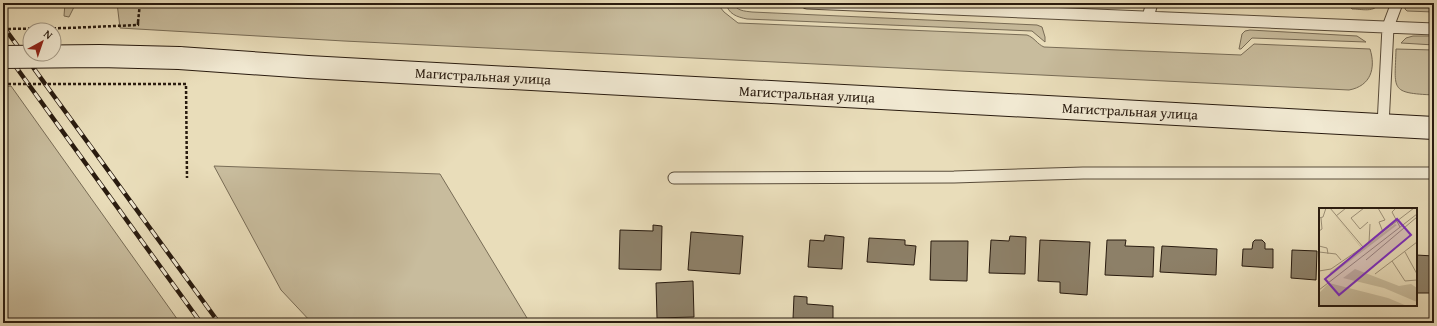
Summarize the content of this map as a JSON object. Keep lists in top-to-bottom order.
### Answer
{
  "streets": {
    "main road": ["Магистральная улица"]
  },
  "north": "top right"
}
